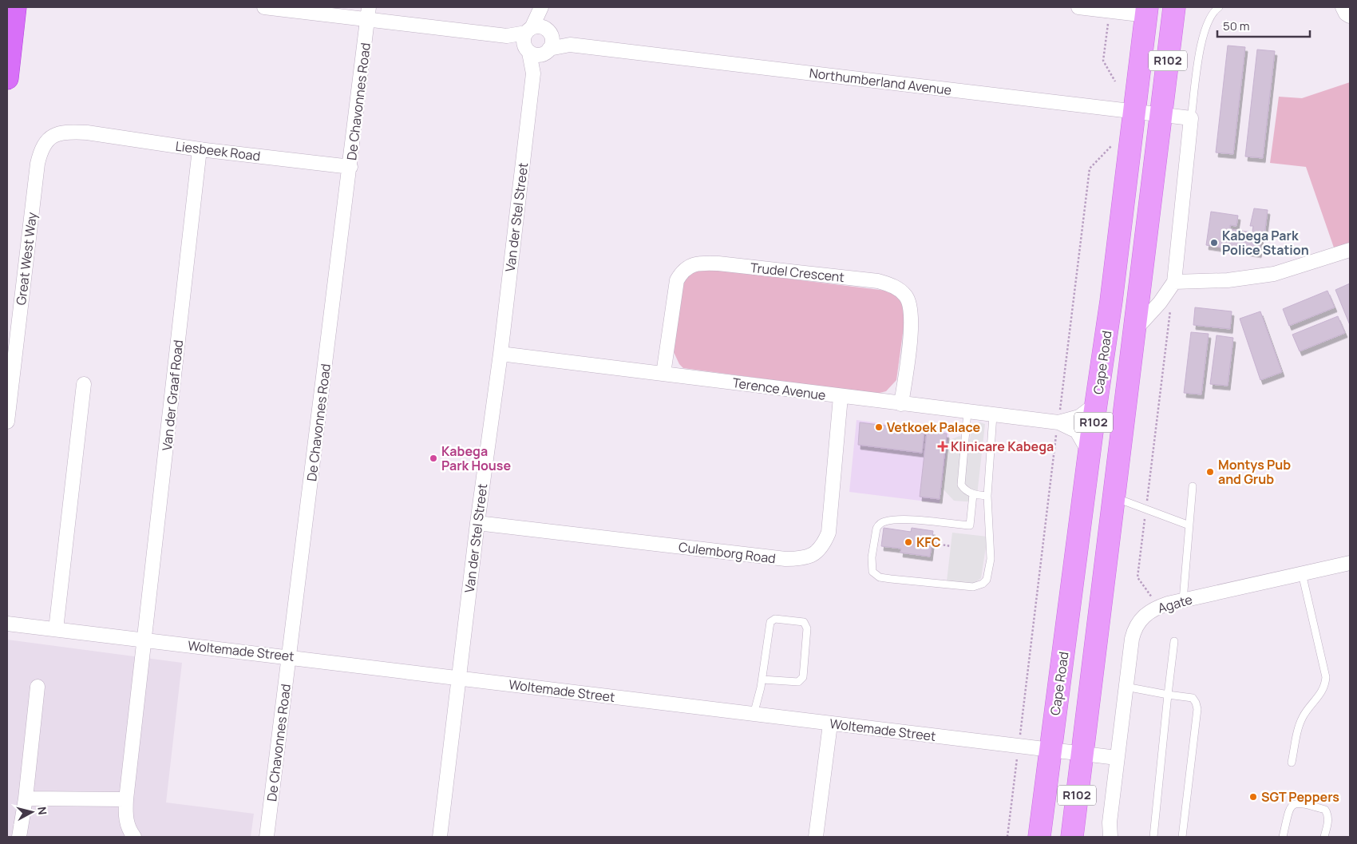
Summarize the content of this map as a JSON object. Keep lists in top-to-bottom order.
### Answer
{
  "streets": {
    "main road": ["R102", "Cape Road"],
    "street": [
      "Northumberland Avenue",
      "De Chavonnes Road",
      "Liesbeek Road",
      "Van der Stel Street",
      "Great West Way",
      "Trudel Crescent",
      "Terence Avenue",
      "Van der Graaf Road",
      "Culemborg Road",
      "Agate",
      "Woltemade Street"
    ]
  },
  "crossings": [
    ["R102", "Northumberland Avenue"],
    ["R102", "Woltemade Street"],
    ["Northumberland Avenue", "Van der Stel Street"],
    ["Northumberland Avenue", "Cape Road"],
    ["De Chavonnes Road", "Liesbeek Road"],
    ["De Chavonnes Road", "Woltemade Street"],
    ["Liesbeek Road", "Great West Way"],
    ["Liesbeek Road", "Van der Graaf Road"],
    ["Van der Stel Street", "Terence Avenue"],
    ["Van der Stel Street", "Culemborg Road"],
    ["Van der Stel Street", "Woltemade Street"],
    ["Trudel Crescent", "Terence Avenue"],
    ["Cape Road", "Terence Avenue"],
    ["Cape Road", "Woltemade Street"],
    ["Terence Avenue", "Culemborg Road"],
    ["Van der Graaf Road", "Woltemade Street"],
    ["Agate", "Woltemade Street"]
  ],
  "places": {
    "other": [
      "Kabega Park Police Station",
      "Vetkoek Palace",
      "Kabega Park House",
      "Montys Pub and Grub",
      "KFC",
      "SGT Peppers"
    ],
    "health": ["Klinicare Kabega"]
  },
  "scale_bar": "50 m",
  "north": "right"
}
